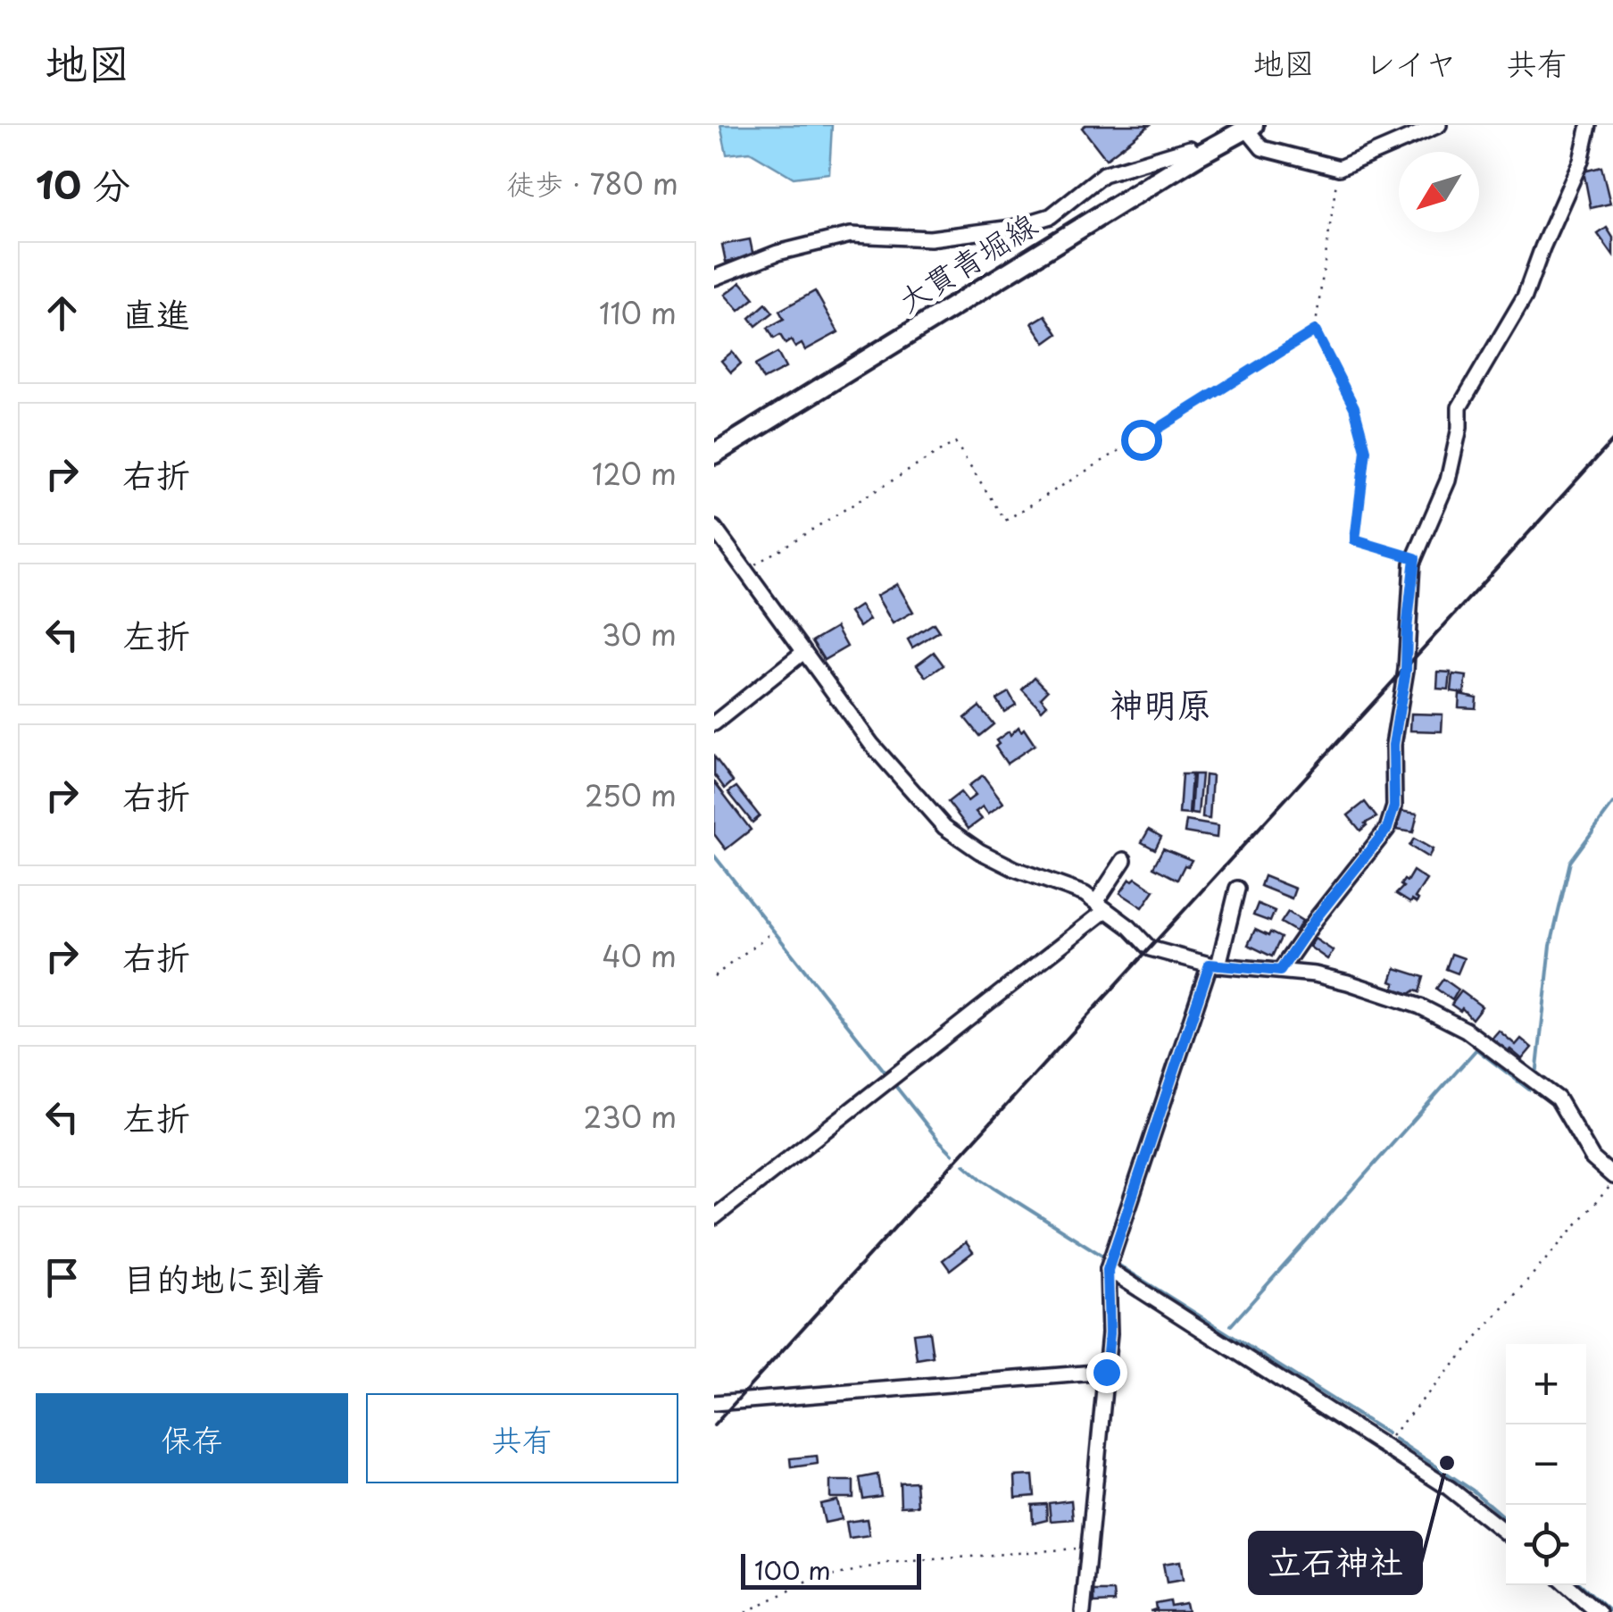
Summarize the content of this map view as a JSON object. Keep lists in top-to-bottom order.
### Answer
{
  "streets": {
    "main road": ["大貫青堀線"]
  },
  "districts": ["神明原"],
  "places": ["立石神社"],
  "scale_bar": "100 m",
  "north": "bottom left",
  "page": {
    "header": "地図",
    "nav": ["地図", "レイヤ", "共有"],
    "heading": ["10 分", "徒歩 · 780 m"],
    "list": [
      ["直進", "110 m"],
      ["右折", "120 m"],
      ["左折", "30 m"],
      ["右折", "250 m"],
      ["右折", "40 m"],
      ["左折", "230 m"],
      "目的地に到着"
    ],
    "map_buttons": ["+", "−"],
    "buttons": ["保存", "共有"],
    "scale": "100 m"
  }
}
